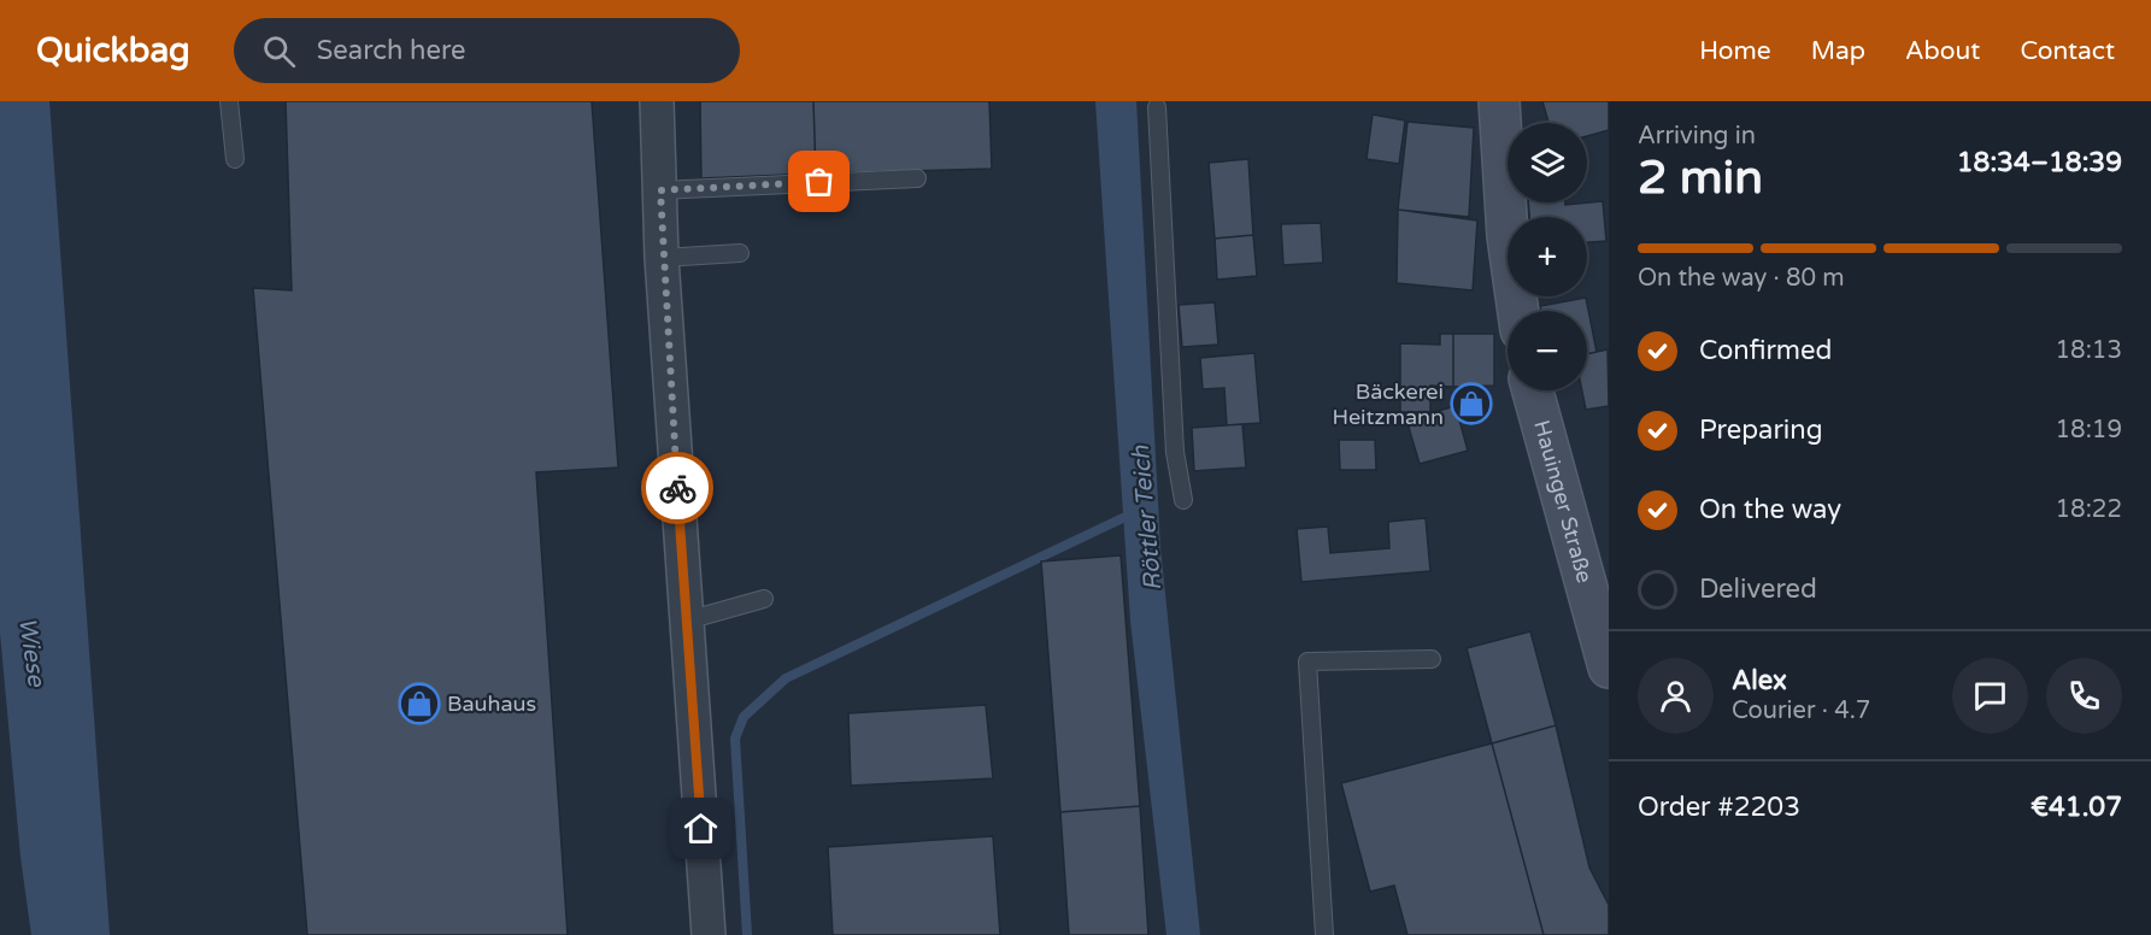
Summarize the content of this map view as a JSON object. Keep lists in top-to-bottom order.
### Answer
{
  "streets": {
    "street": ["Hauinger Straße"]
  },
  "water": ["Röttler Teich", "Wiese"],
  "places": {
    "shop": ["Bäckerei Heitzmann", "Bauhaus"]
  },
  "page": {
    "header": "Quickbag",
    "search": "Search here",
    "nav": [
      "Home",
      "Map",
      "About",
      "Contact"
    ],
    "heading": ["2 min", "Arriving in", "18:34–18:39"],
    "panel": [
      "Alex",
      "Courier · 4.7",
      "Order #2203",
      "€41.07"
    ],
    "map_buttons": ["+", "−"],
    "bar": "On the way · 80 m",
    "list": [
      ["Confirmed", "18:13"],
      ["Preparing", "18:19"],
      ["On the way", "18:22"],
      "Delivered"
    ]
  }
}
